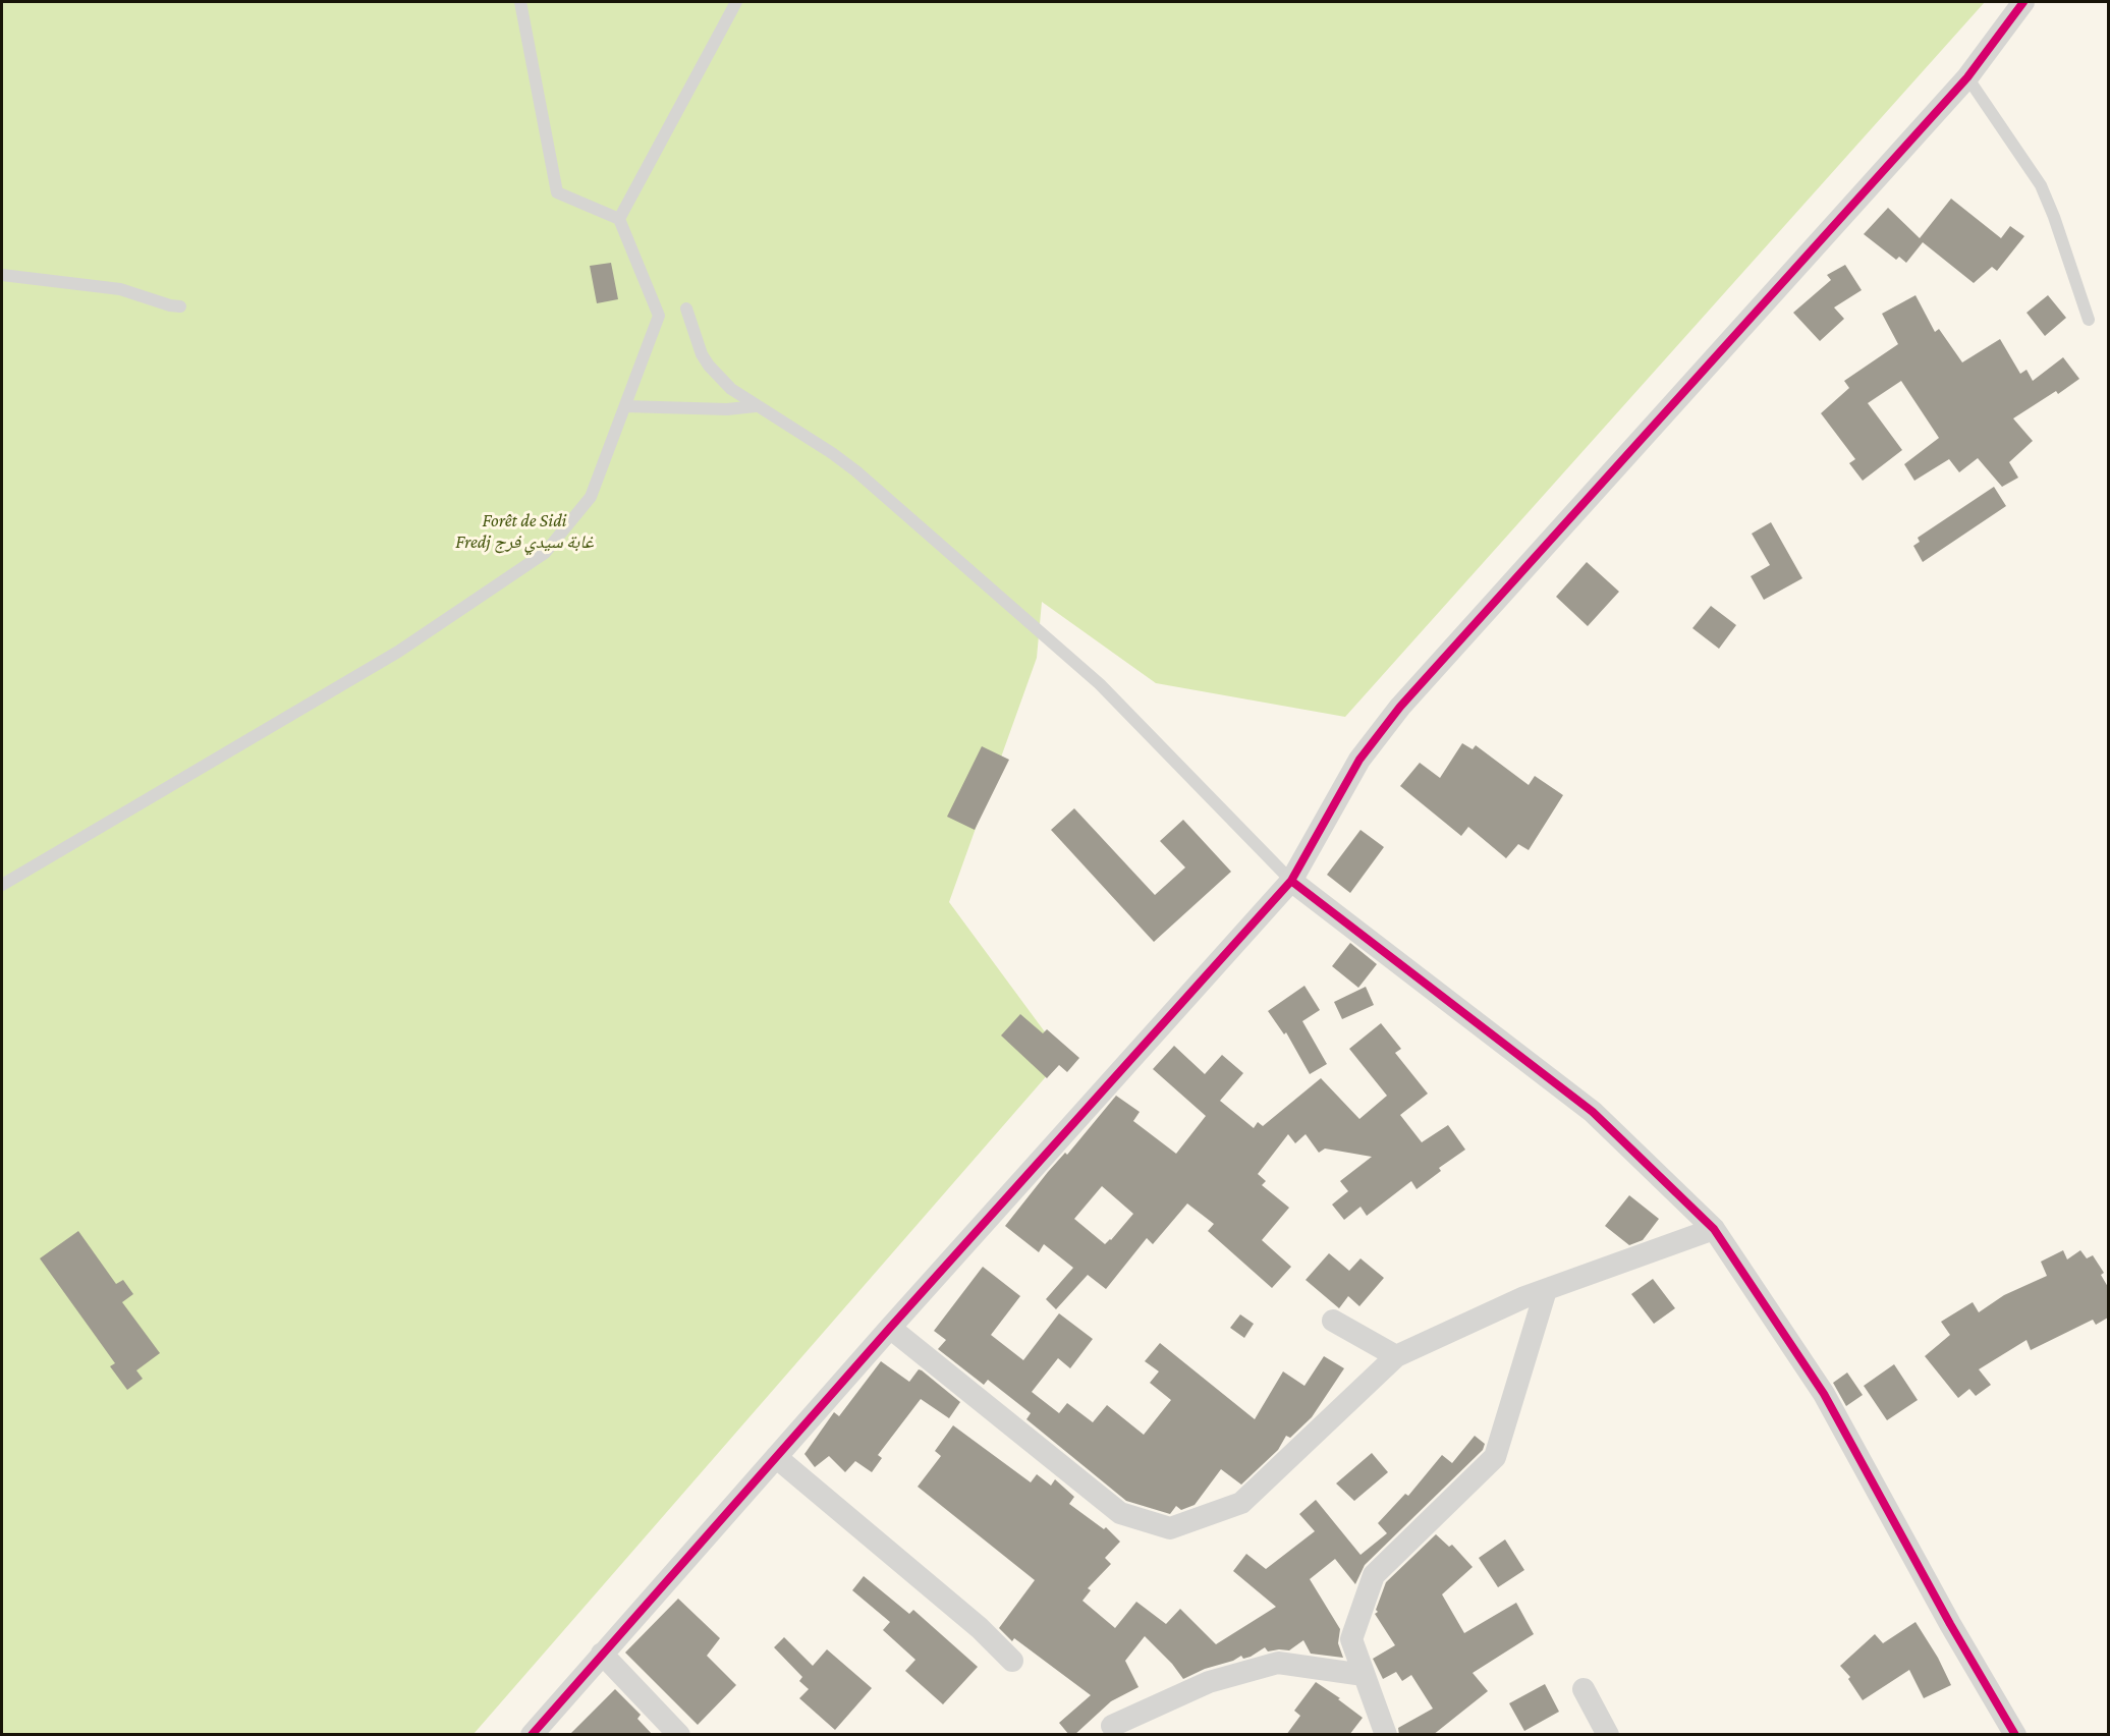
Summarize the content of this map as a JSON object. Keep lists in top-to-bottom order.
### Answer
{
  "parks": ["Forêt de Sidi Fredj غابة سيدي فرج"]
}
